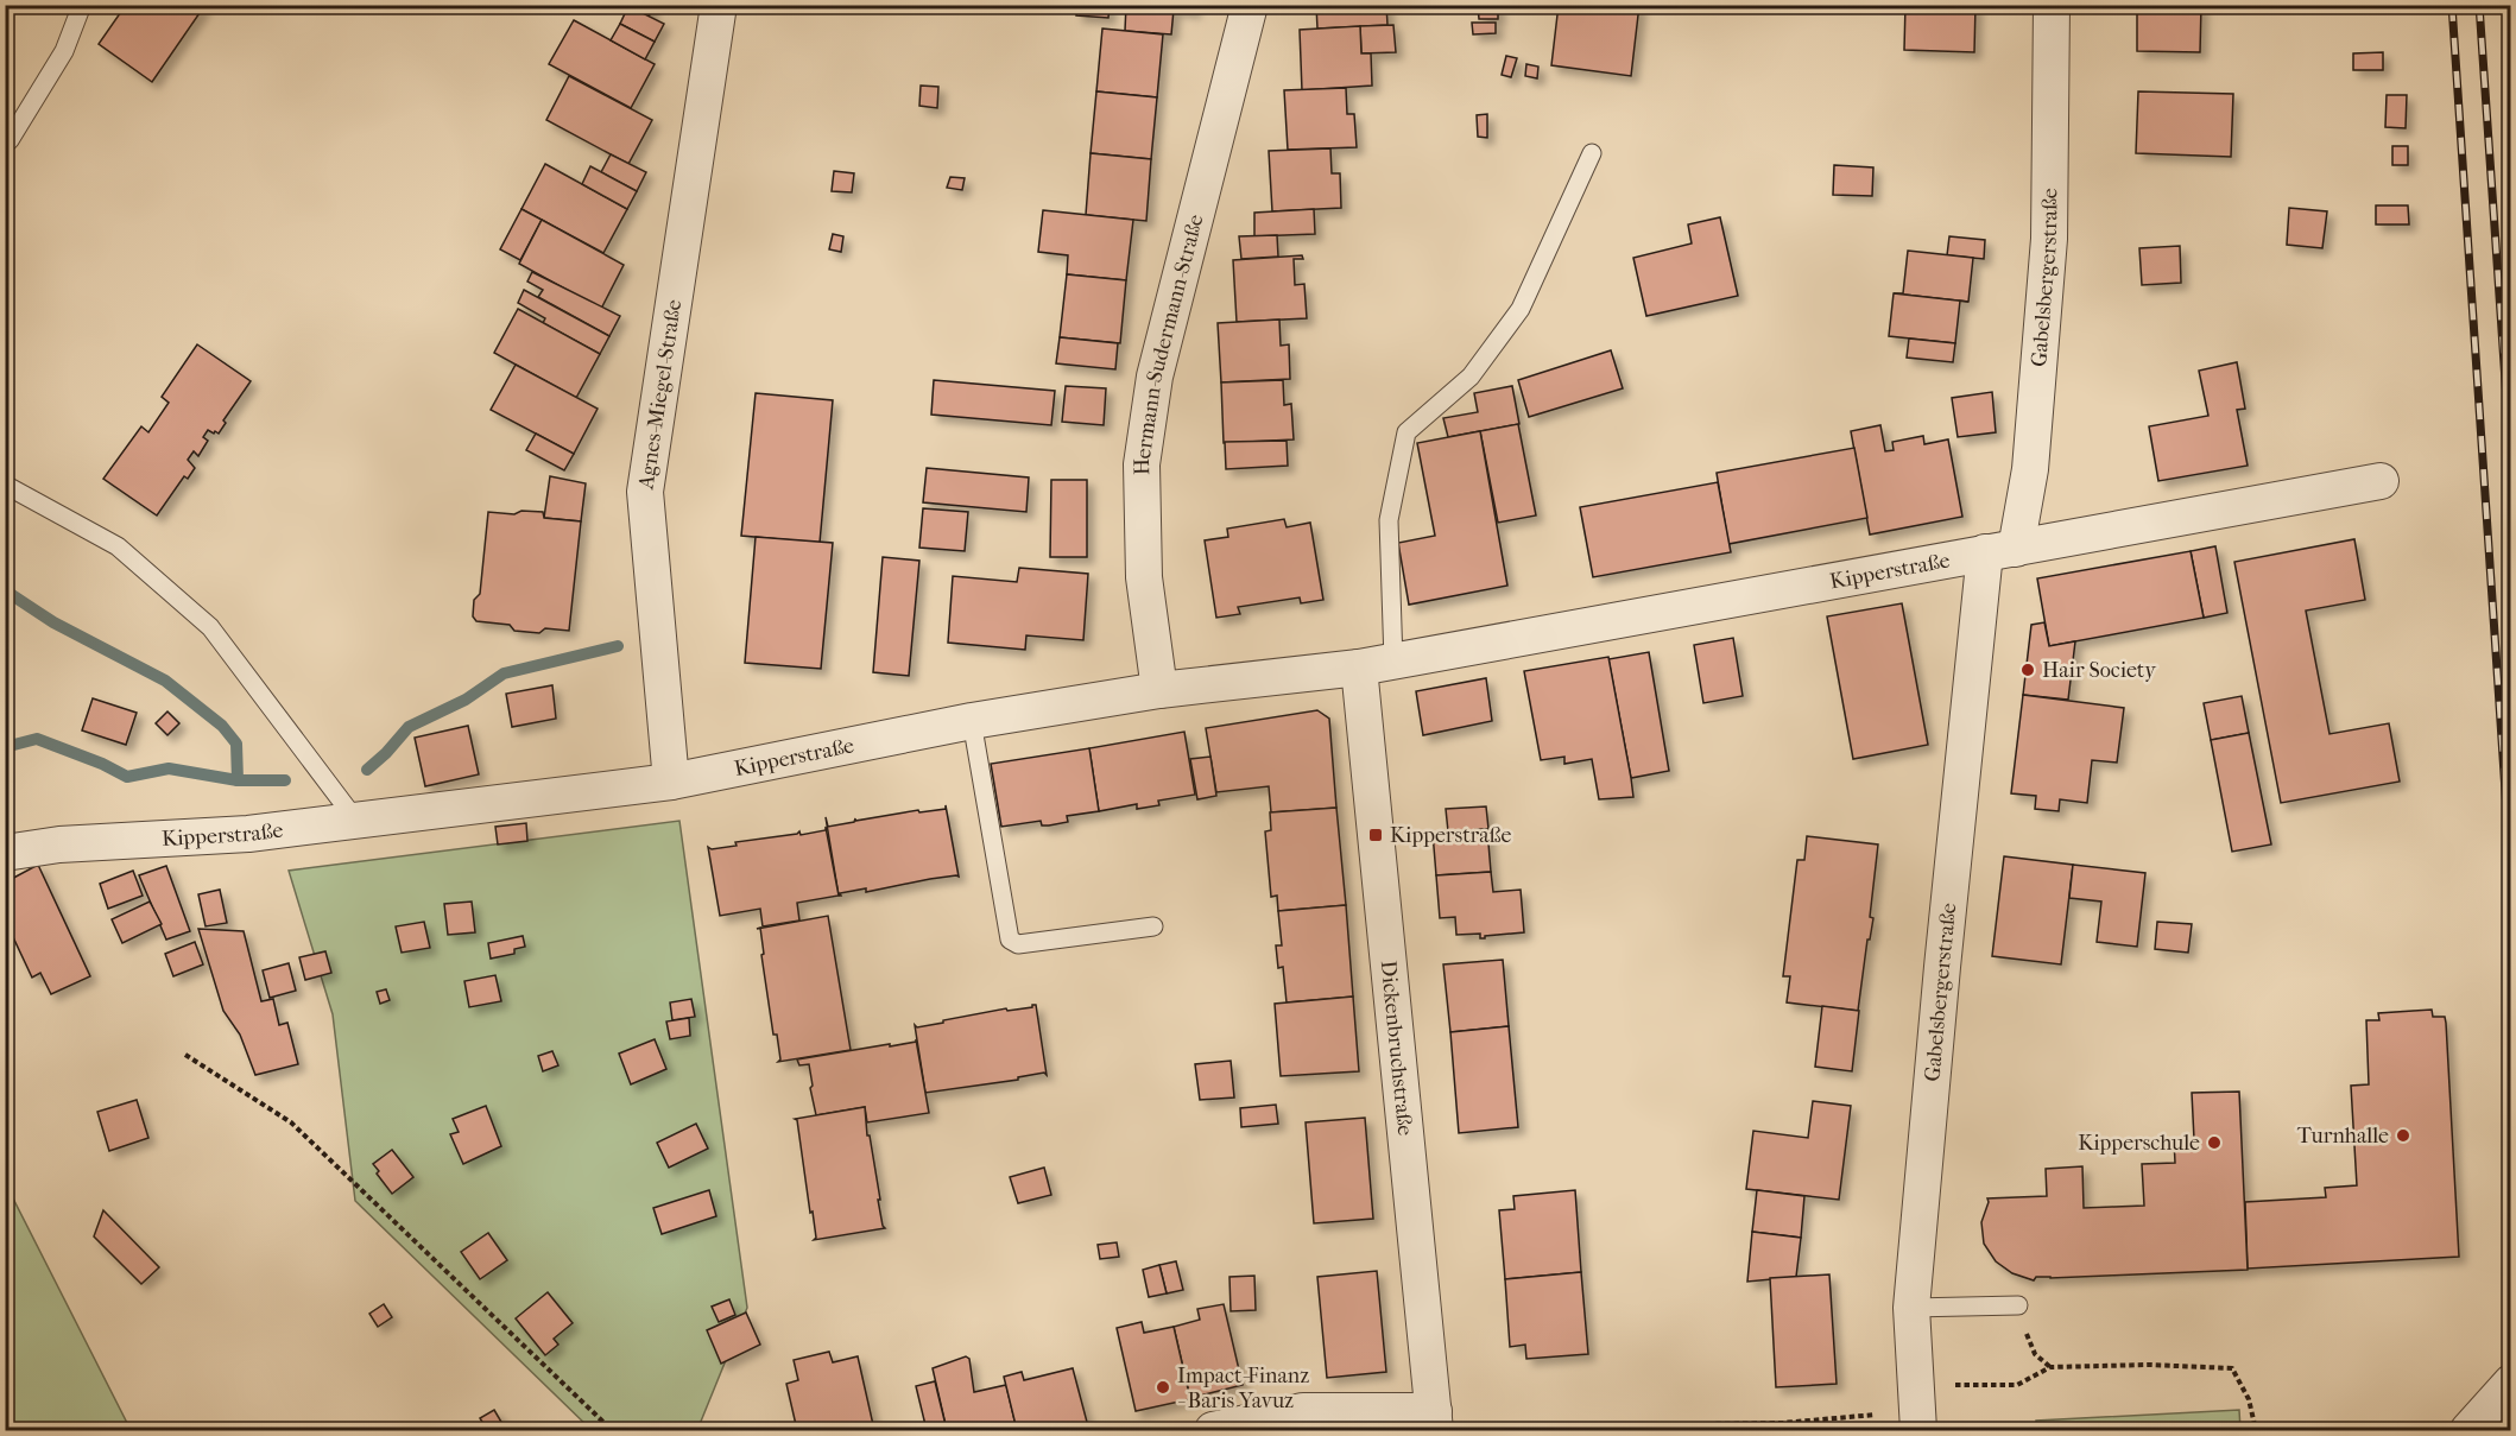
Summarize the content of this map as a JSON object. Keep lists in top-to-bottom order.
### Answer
{
  "streets": {
    "street": [
      "Gabelsbergerstraße",
      "Hermann-Sudermann-Straße",
      "Agnes-Miegel-Straße",
      "Kipperstraße",
      "Dickenbruchstraße"
    ]
  },
  "crossings": [
    ["Gabelsbergerstraße", "Kipperstraße"],
    ["Hermann-Sudermann-Straße", "Kipperstraße"],
    ["Agnes-Miegel-Straße", "Kipperstraße"],
    ["Kipperstraße", "Dickenbruchstraße"]
  ],
  "places": {
    "other": [
      "Hair Society",
      "Turnhalle",
      "Kipperschule",
      "Impact-Finanz - Baris Yavuz"
    ],
    "transit": ["Kipperstraße"]
  }
}
